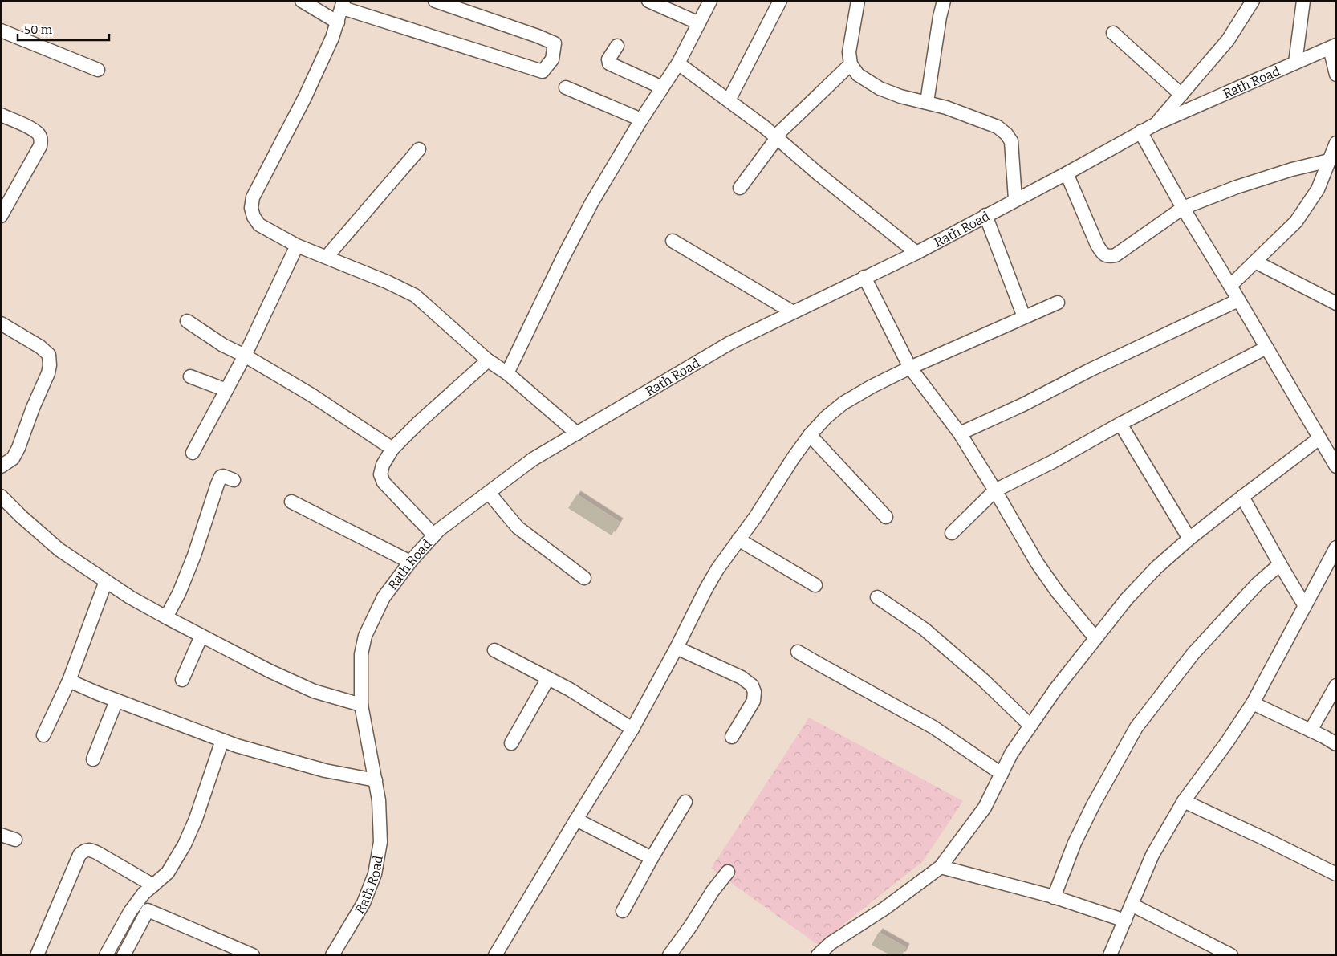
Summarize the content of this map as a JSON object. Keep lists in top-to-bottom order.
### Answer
{
  "streets": {
    "street": ["Rath Road"]
  },
  "scale_bar": "50 m"
}
